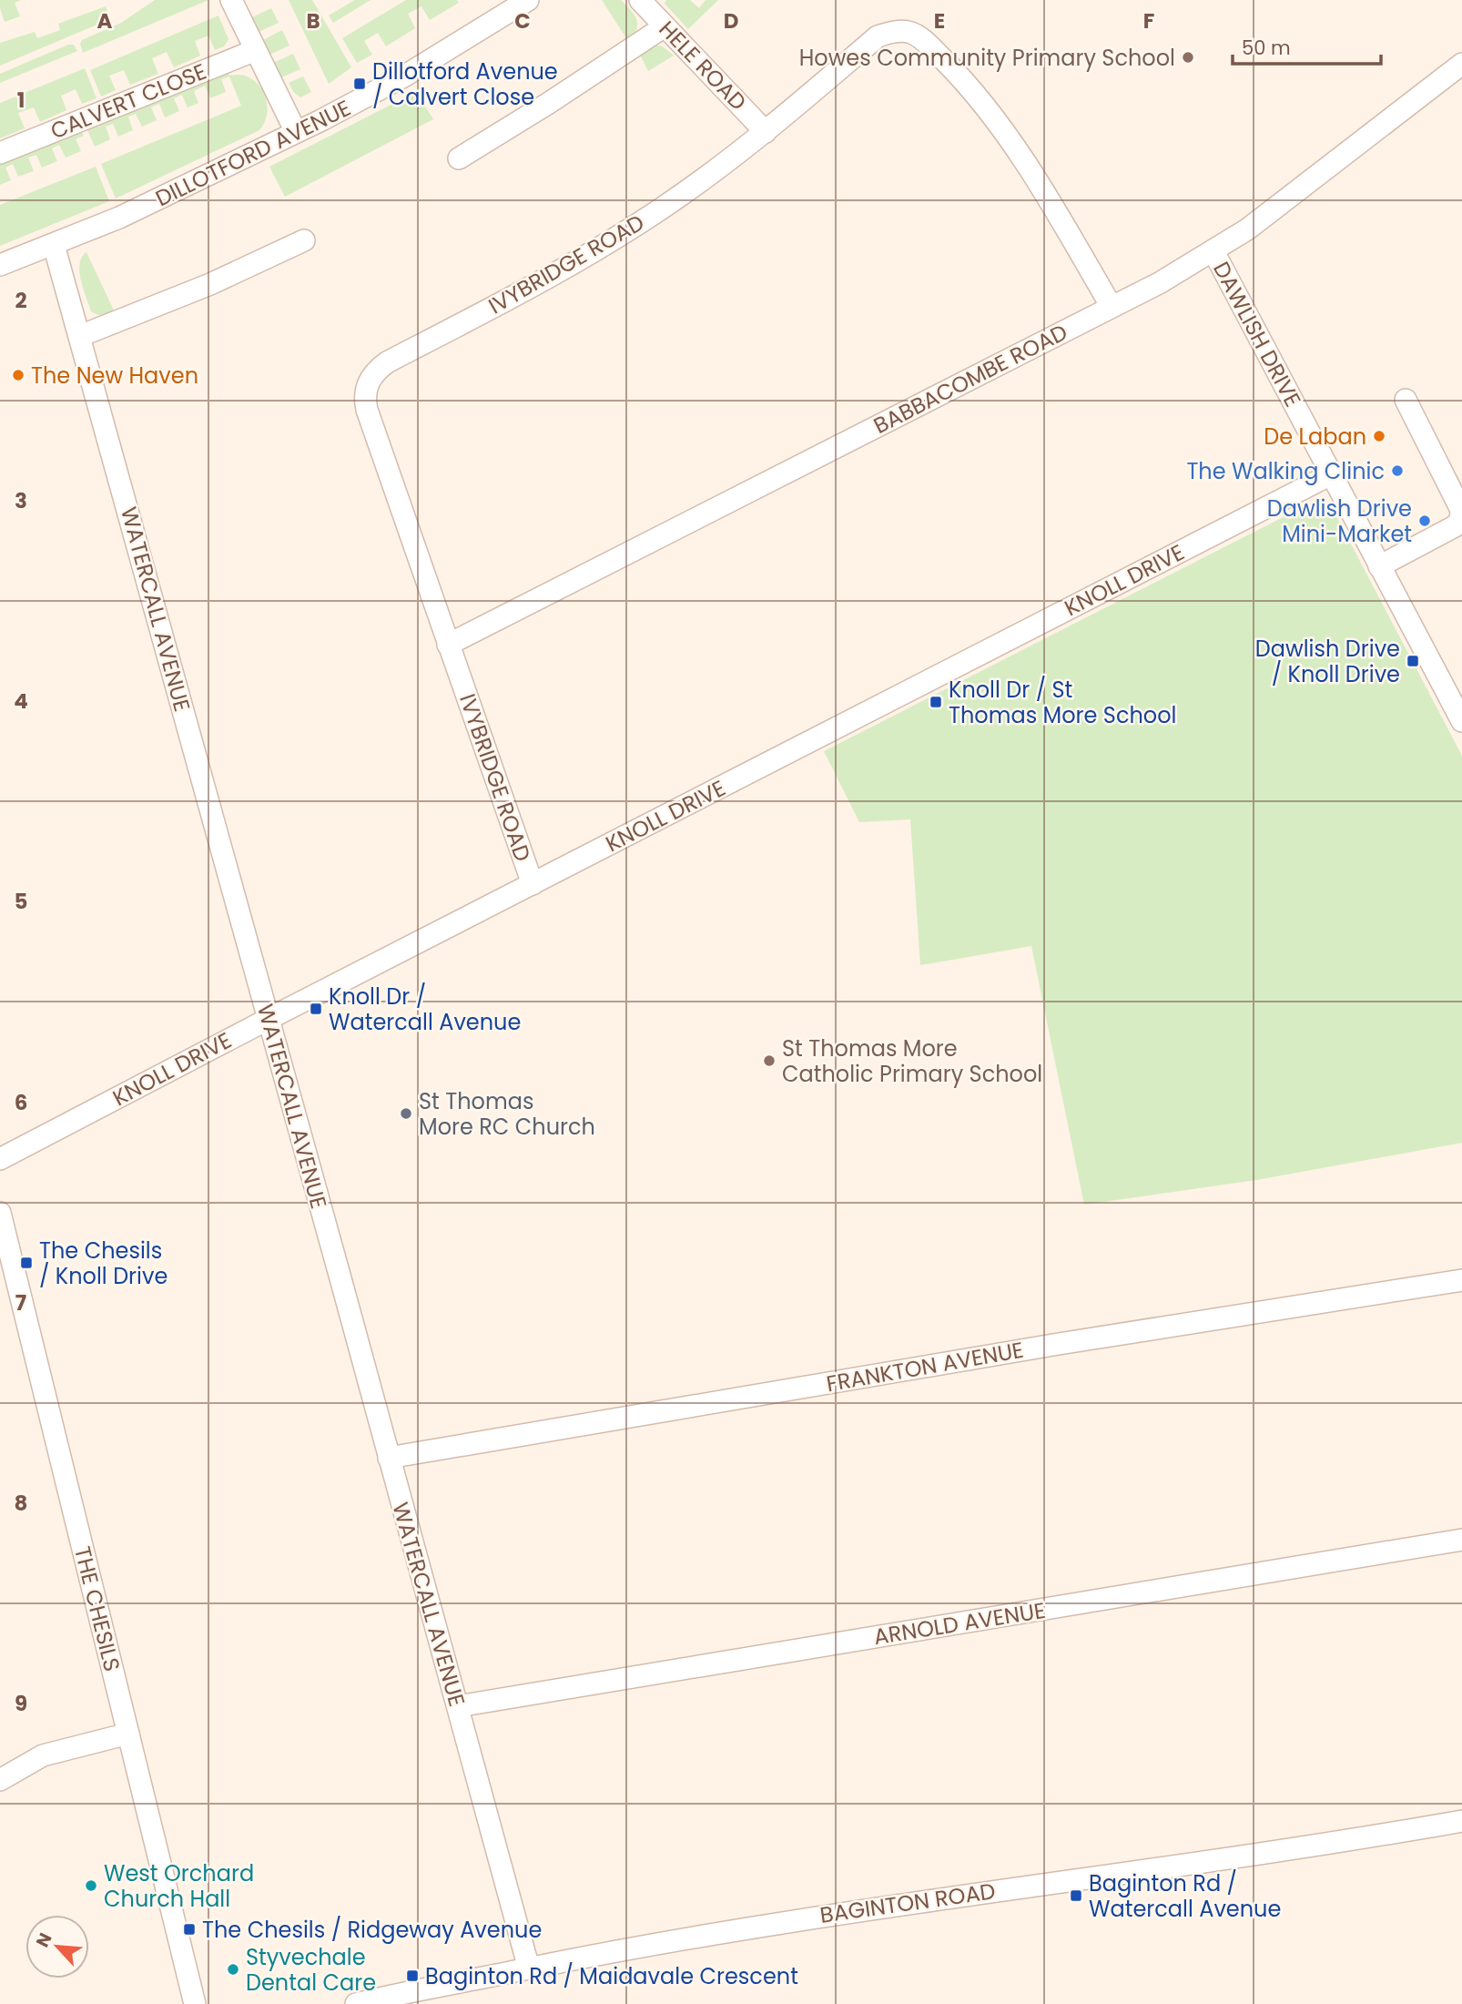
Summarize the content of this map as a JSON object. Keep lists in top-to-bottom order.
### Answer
{
  "streets": {
    "street": [
      "HELE ROAD",
      "CALVERT CLOSE",
      "DILLOTFORD AVENUE",
      "IVYBRIDGE ROAD",
      "DAWLISH DRIVE",
      "BABBACOMBE ROAD",
      "KNOLL DRIVE",
      "WATERCALL AVENUE",
      "FRANKTON AVENUE",
      "THE CHESILS",
      "ARNOLD AVENUE",
      "BAGINTON ROAD"
    ]
  },
  "crossings": [
    ["HELE ROAD", "IVYBRIDGE ROAD"],
    ["DILLOTFORD AVENUE", "WATERCALL AVENUE"],
    ["IVYBRIDGE ROAD", "BABBACOMBE ROAD"],
    ["IVYBRIDGE ROAD", "KNOLL DRIVE"],
    ["DAWLISH DRIVE", "BABBACOMBE ROAD"],
    ["DAWLISH DRIVE", "KNOLL DRIVE"],
    ["KNOLL DRIVE", "WATERCALL AVENUE"],
    ["WATERCALL AVENUE", "FRANKTON AVENUE"],
    ["WATERCALL AVENUE", "ARNOLD AVENUE"],
    ["WATERCALL AVENUE", "BAGINTON ROAD"]
  ],
  "places": {
    "other": [
      "Howes Community Primary School",
      "The New Haven",
      "De Laban",
      "The Walking Clinic",
      "Dawlish Drive Mini-Market",
      "St Thomas More Catholic Primary School",
      "St Thomas More RC Church",
      "West Orchard Church Hall",
      "Styvechale Dental Care"
    ],
    "transit": [
      "Dillotford Avenue / Calvert Close",
      "Dawlish Drive / Knoll Drive",
      "Knoll Dr / St Thomas More School",
      "Knoll Dr / Watercall Avenue",
      "The Chesils / Knoll Drive",
      "Baginton Rd / Watercall Avenue",
      "The Chesils / Ridgeway Avenue",
      "Baginton Rd / Maidavale Crescent"
    ]
  },
  "scale_bar": "50 m",
  "north": "top left",
  "grid": {
    "columns": [
      "A",
      "B",
      "C",
      "D",
      "E",
      "F"
    ],
    "rows": [
      "1",
      "2",
      "3",
      "4",
      "5",
      "6",
      "7",
      "8",
      "9"
    ]
  }
}
